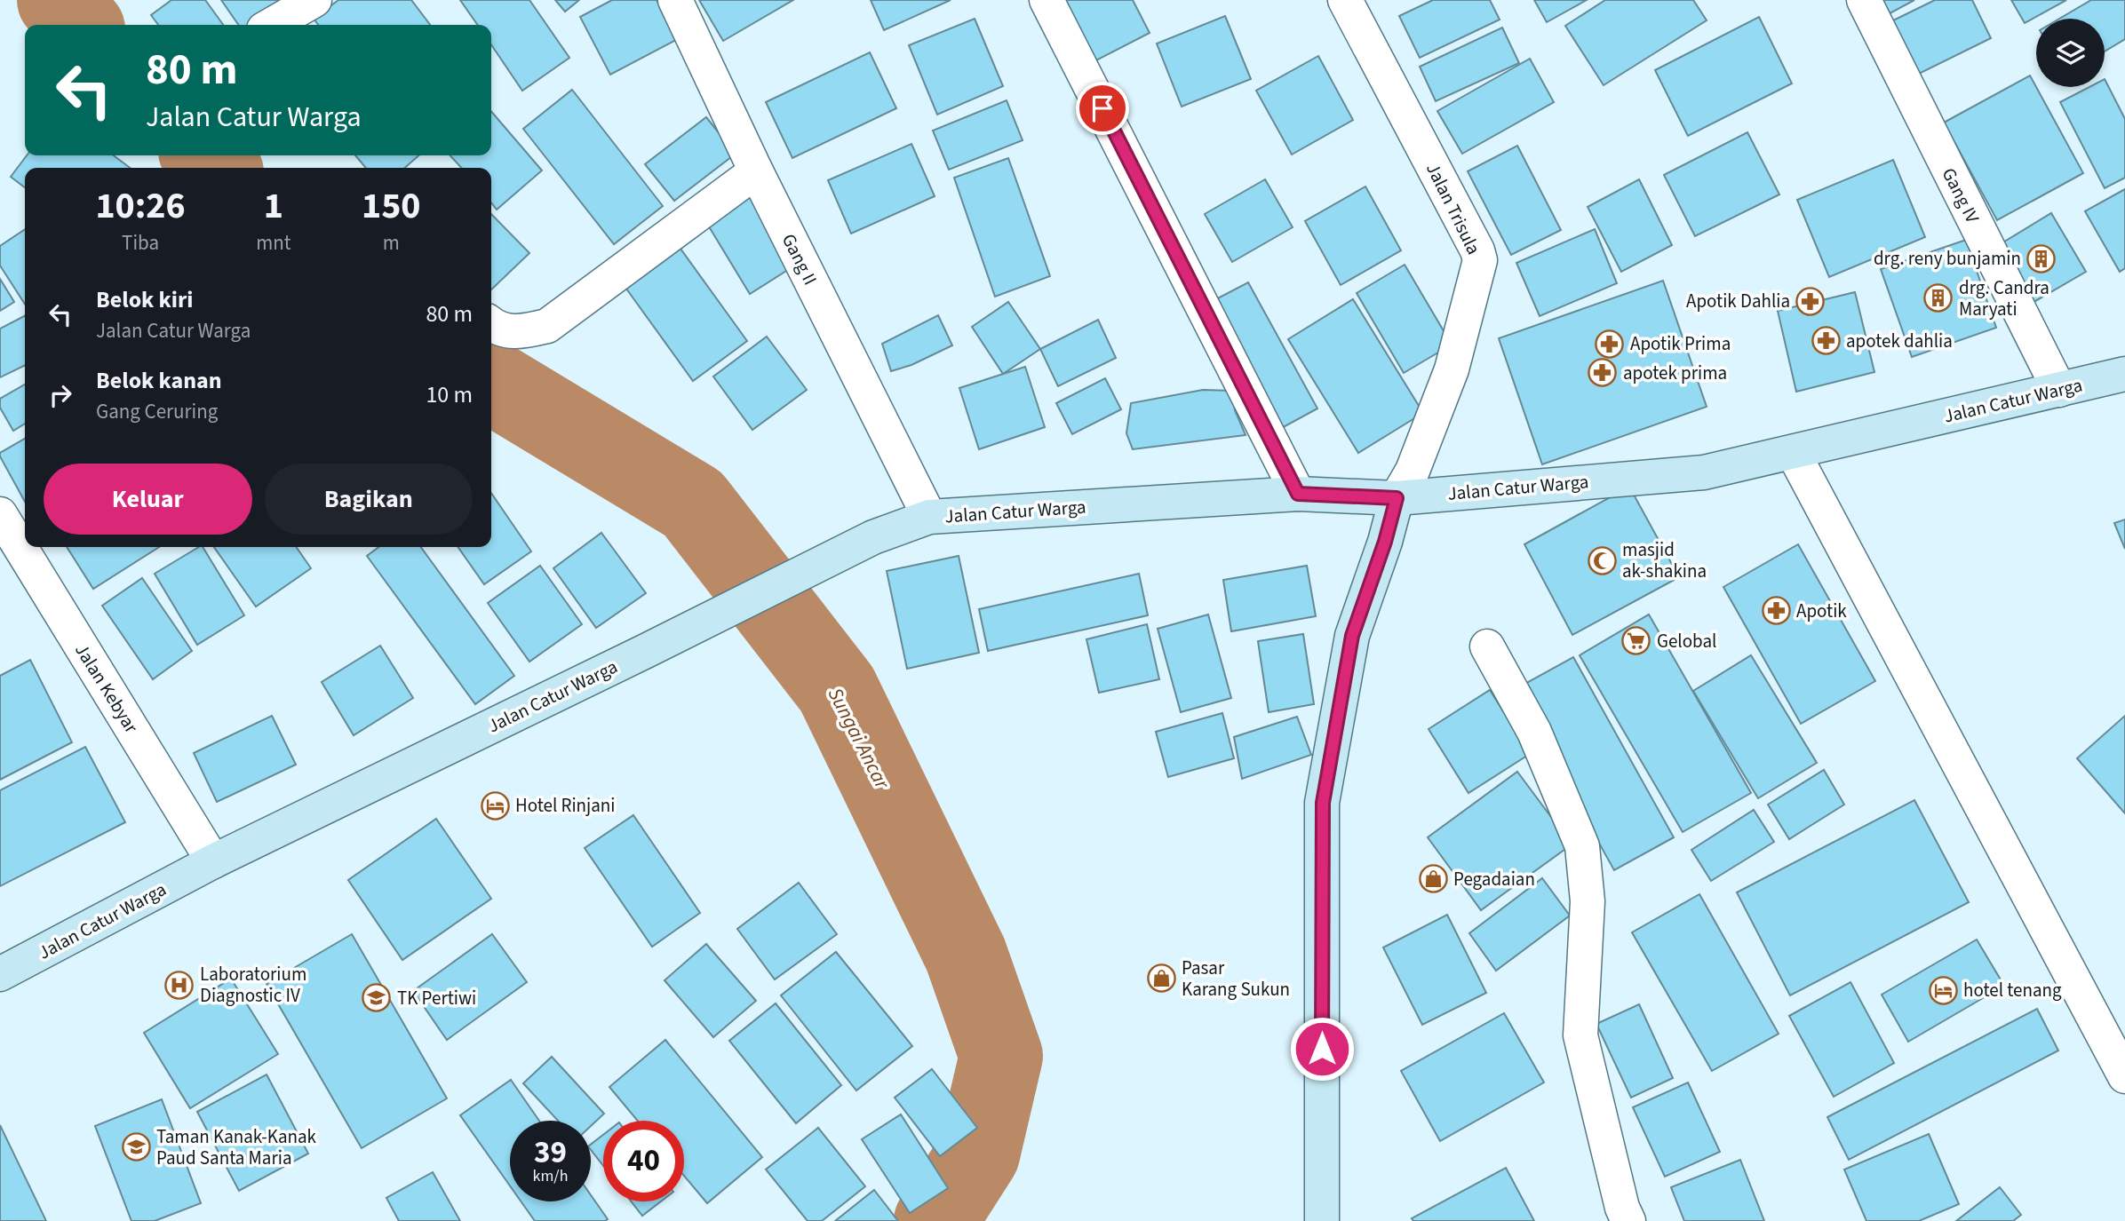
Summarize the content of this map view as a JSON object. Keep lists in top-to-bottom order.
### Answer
{
  "streets": {
    "main road": ["Jalan Catur Warga"],
    "street": [
      "Gang IV",
      "Jalan Trisula",
      "Gang II",
      "Jalan Kebyar"
    ]
  },
  "crossings": [
    ["Gang IV", "Jalan Catur Warga"],
    ["Jalan Trisula", "Jalan Catur Warga"],
    ["Gang II", "Jalan Catur Warga"],
    ["Jalan Catur Warga", "Jalan Kebyar"]
  ],
  "water": ["Sungai Ancar"],
  "places": {
    "building": ["drg. reny bunjamin", "drg. Candra Maryati"],
    "pharmacy": [
      "Apotik Dahlia",
      "apotek dahlia",
      "Apotik Prima",
      "apotek prima",
      "Apotik"
    ],
    "mosque": ["masjid ak-shakina"],
    "supermarket": ["Gelobal"],
    "hotel": ["Hotel Rinjani", "hotel tenang"],
    "shop": ["Pegadaian", "Pasar Karang Sukun"],
    "hospital": ["Laboratorium Diagnostic IV"],
    "school or university": ["TK Pertiwi", "Taman Kanak-Kanak Paud Santa Maria"]
  },
  "page": {
    "turn": ["80 m", "Jalan Catur Warga"],
    "eta": [
      "10:26",
      "Tiba",
      "1",
      "mnt",
      "150",
      "m"
    ],
    "list": [
      {
        "name": "Belok kiri",
        "note": "Jalan Catur Warga",
        "value": "80 m"
      },
      {
        "name": "Belok kanan",
        "note": "Gang Ceruring",
        "value": "10 m"
      }
    ],
    "buttons": ["Keluar", "Bagikan"],
    "speed": "39 km/h",
    "limit": "40"
  }
}
